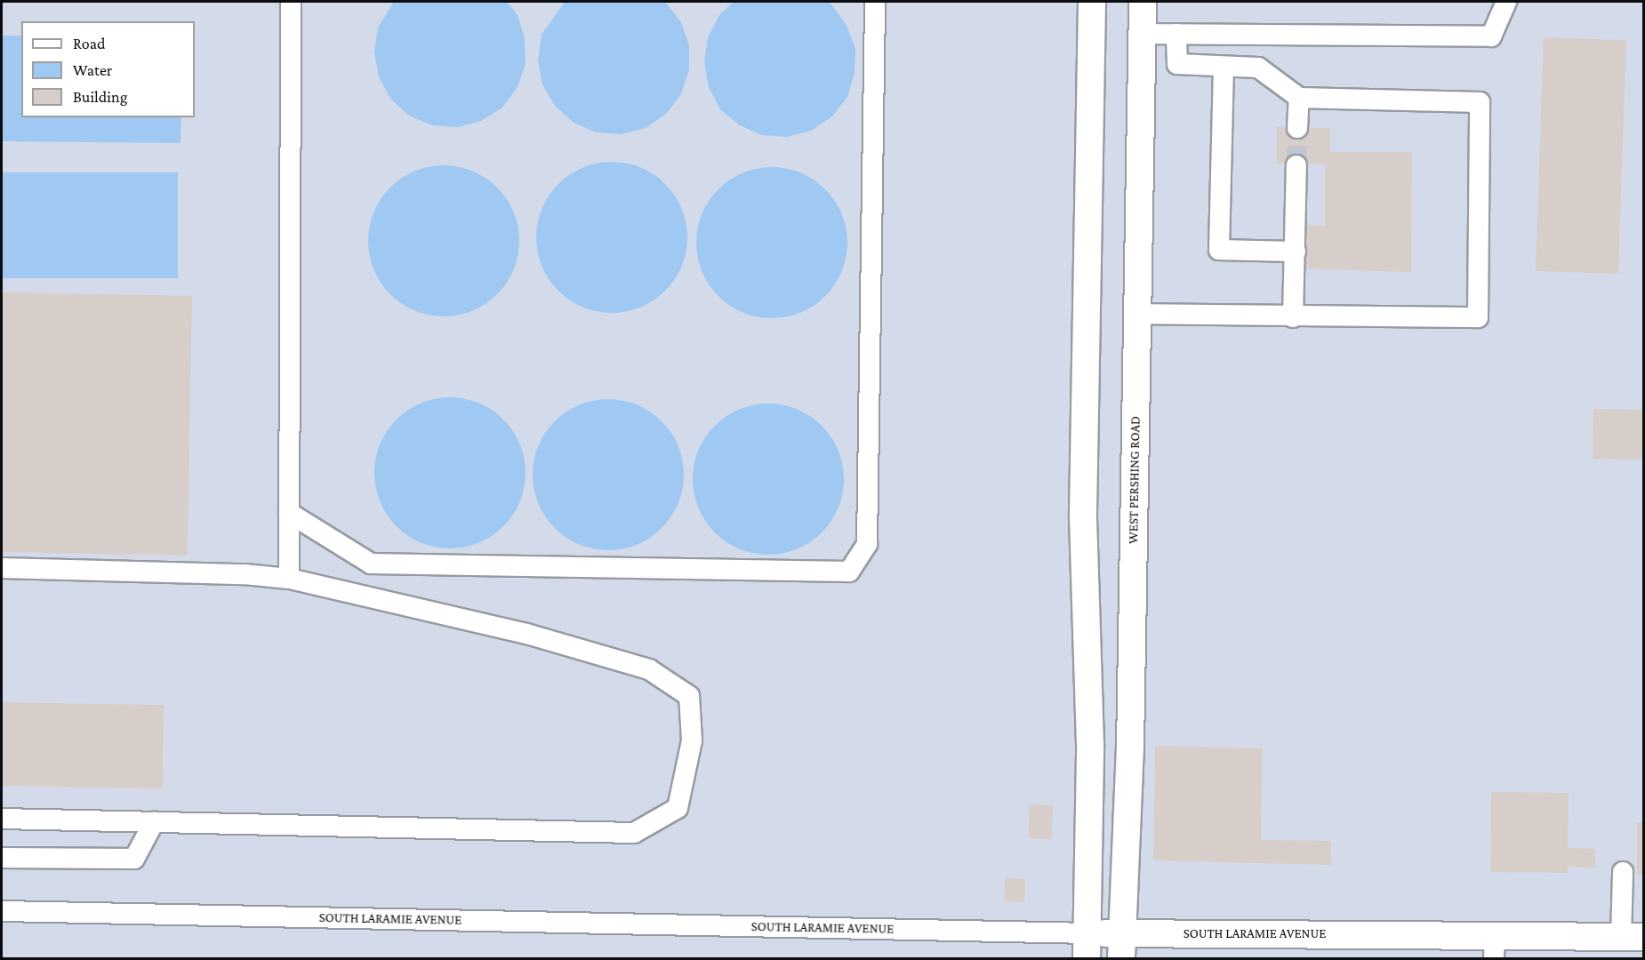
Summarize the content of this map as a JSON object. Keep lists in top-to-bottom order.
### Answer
{
  "streets": {
    "main road": ["WEST PERSHING ROAD", "SOUTH LARAMIE AVENUE"]
  },
  "crossings": [
    ["WEST PERSHING ROAD", "SOUTH LARAMIE AVENUE"]
  ],
  "legend": ["Road", "Water", "Building"]
}
